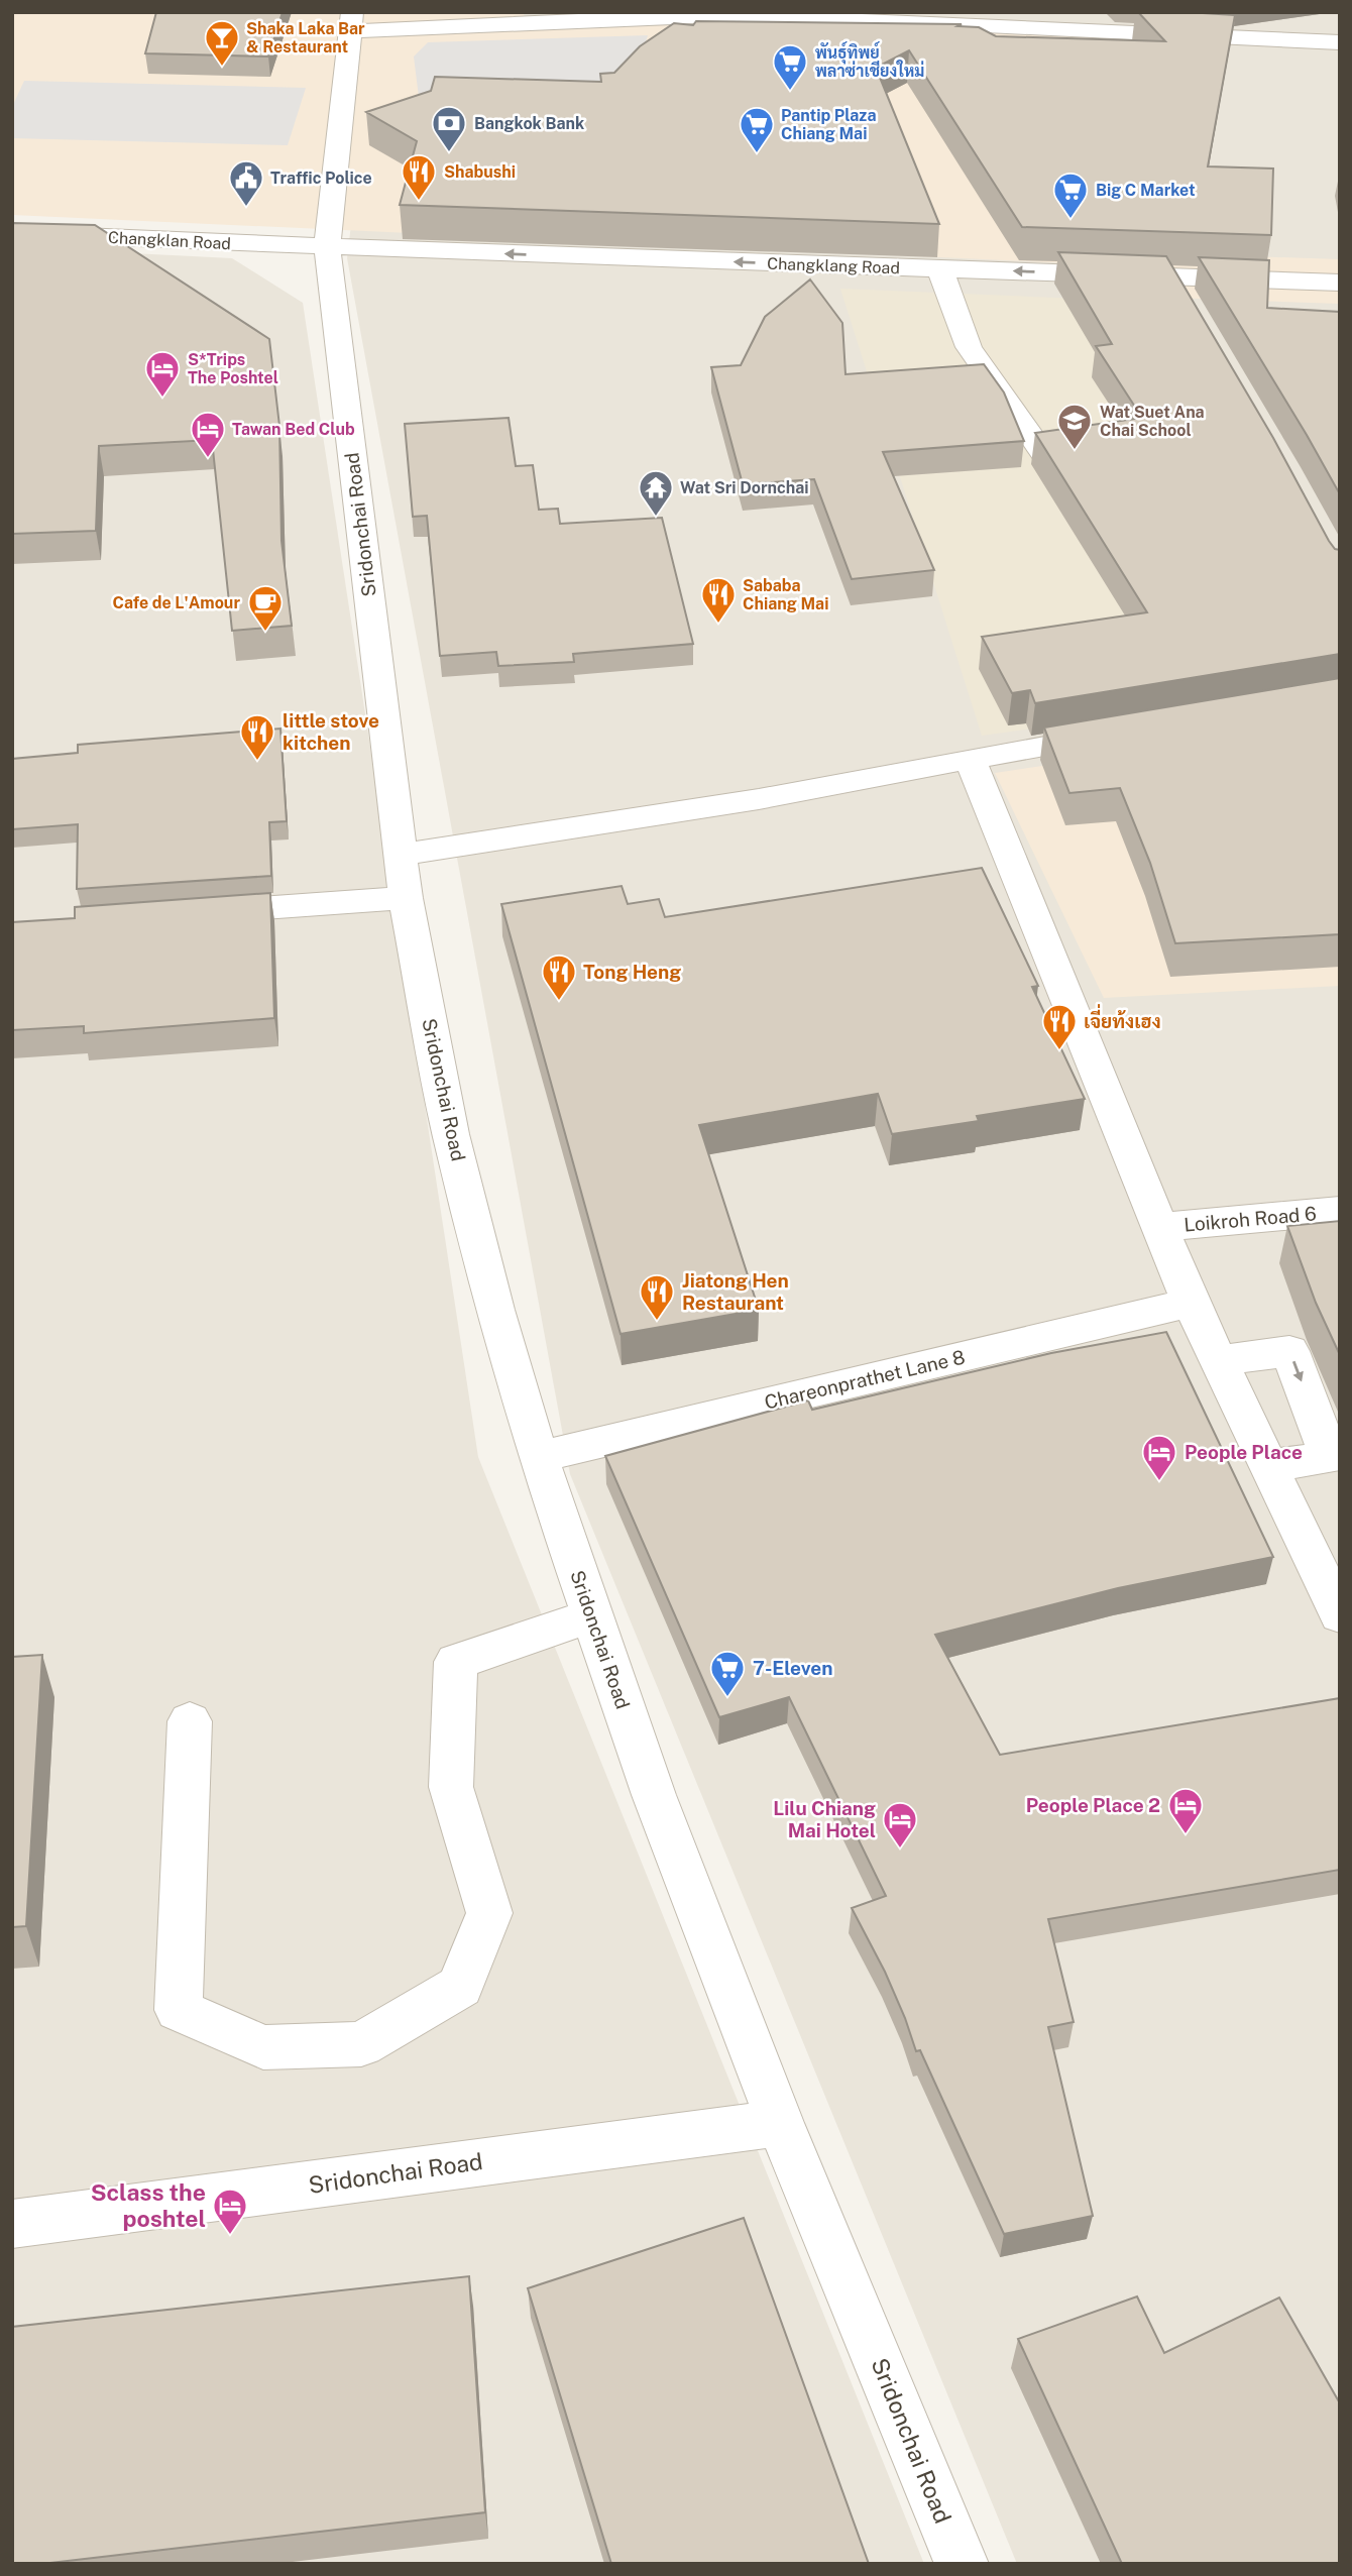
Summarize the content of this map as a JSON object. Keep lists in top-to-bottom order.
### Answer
{
  "streets": {
    "street": [
      "Changklan Road",
      "Changklang Road",
      "Sridonchai Road",
      "Loikroh Road 6",
      "Chareonprathet Lane 8"
    ]
  },
  "crossings": [
    ["Changklan Road", "Changklang Road"],
    ["Changklan Road", "Sridonchai Road"],
    ["Changklang Road", "Sridonchai Road"],
    ["Sridonchai Road", "Chareonprathet Lane 8"]
  ],
  "places": {
    "bar": ["Shaka Laka Bar & Restaurant"],
    "supermarket": [
      "พันธุ์ทิพย์ พลาซ่าเชียงใหม่",
      "Pantip Plaza Chiang Mai",
      "Big C Market",
      "7-Eleven"
    ],
    "bank": ["Bangkok Bank"],
    "restaurant": [
      "Shabushi",
      "Sababa Chiang Mai",
      "little stove kitchen",
      "Tong Heng",
      "เจี่ยท้งเฮง",
      "Jiatong Hen Restaurant"
    ],
    "public building": ["Traffic Police"],
    "hotel": [
      "S*Trips The Poshtel",
      "Tawan Bed Club",
      "People Place",
      "People Place 2",
      "Lilu Chiang Mai Hotel",
      "Sclass the poshtel"
    ],
    "school or university": ["Wat Suet Ana Chai School"],
    "temple": ["Wat Sri Dornchai"],
    "cafe": ["Cafe de L'Amour"]
  }
}
